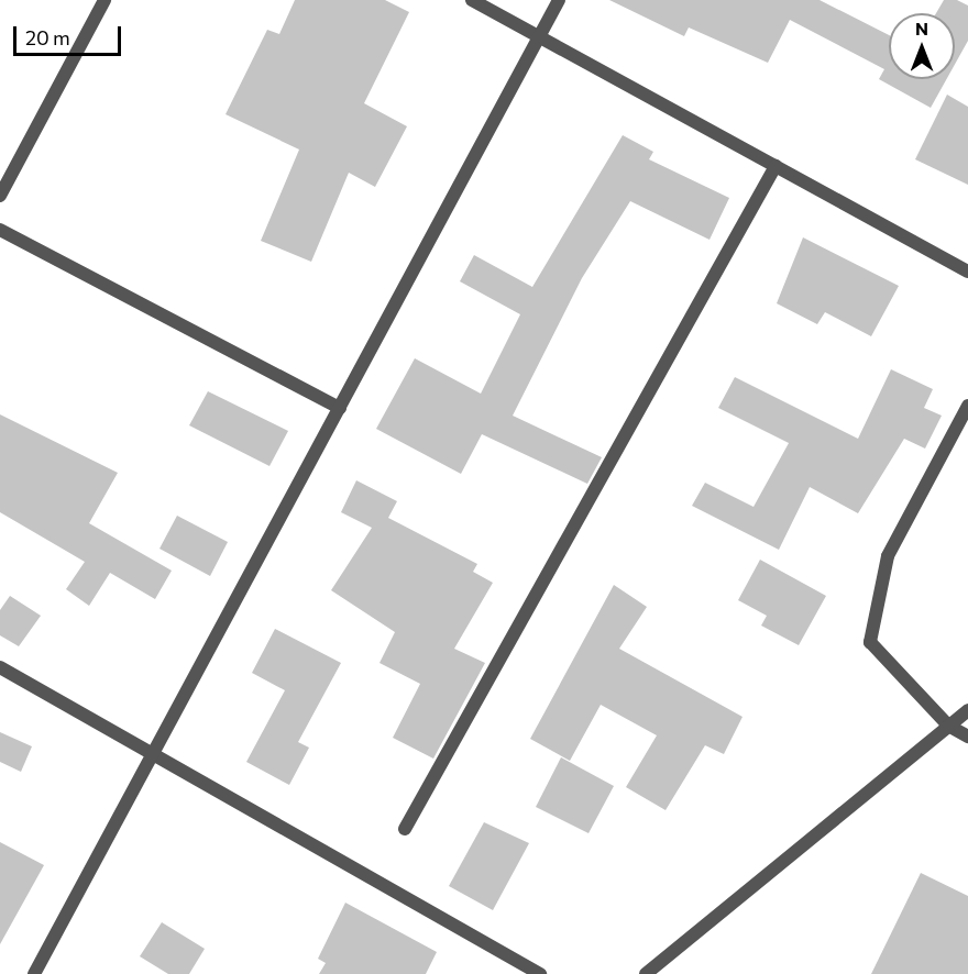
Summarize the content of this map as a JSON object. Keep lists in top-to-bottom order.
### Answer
{
  "scale_bar": "20 m",
  "north": "top"
}
